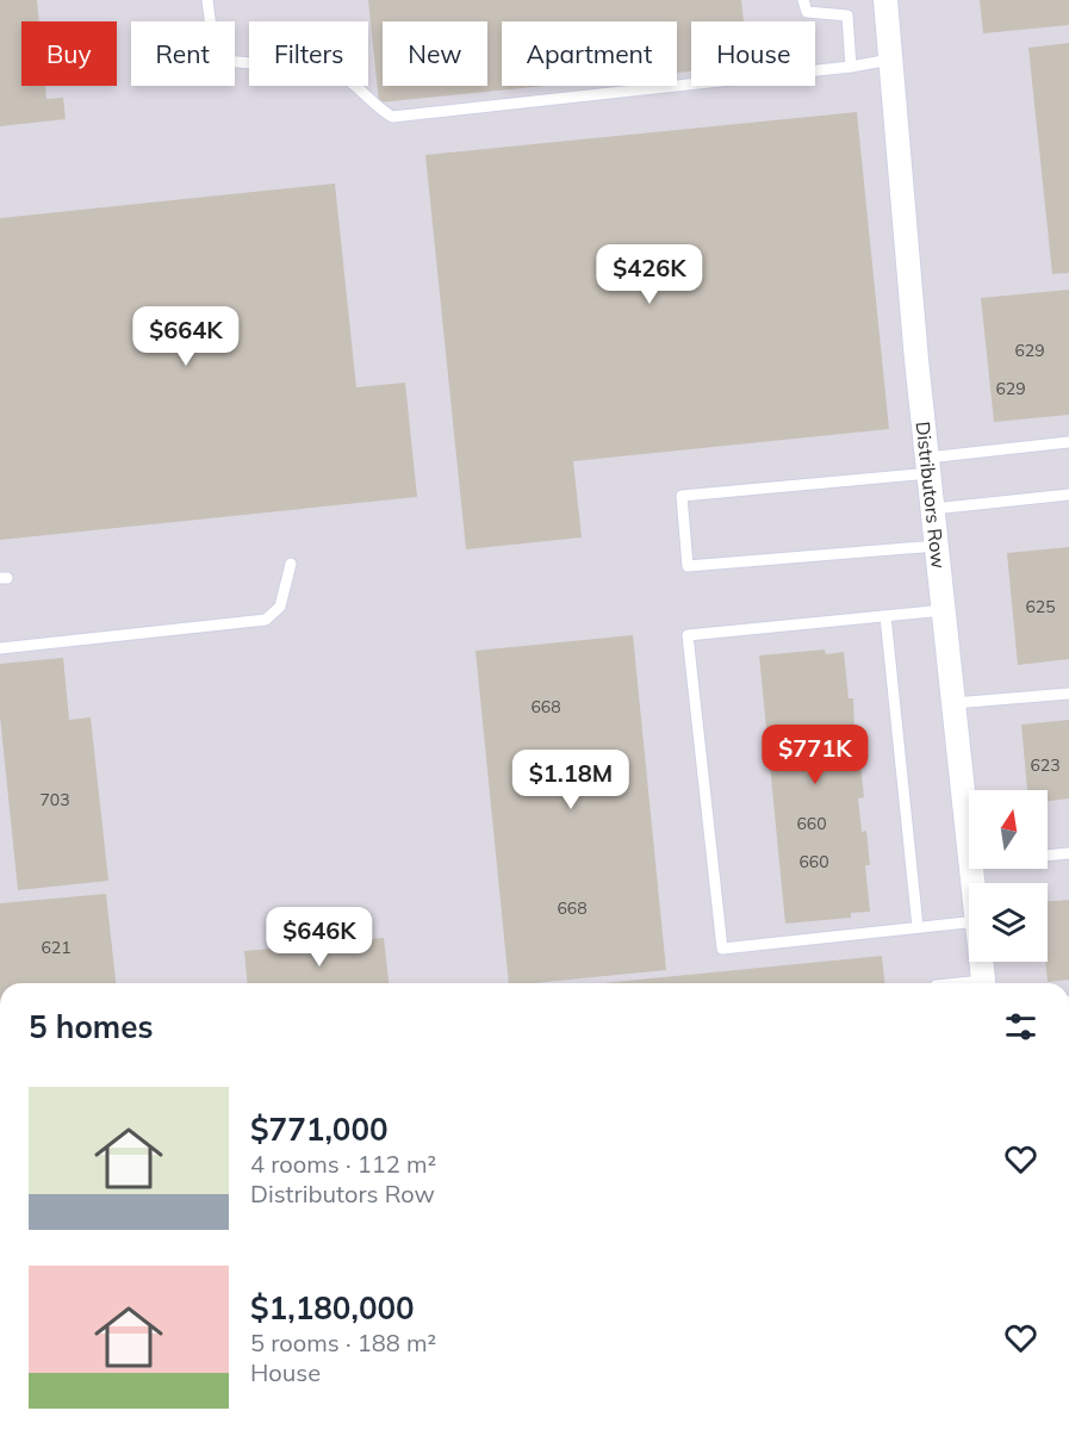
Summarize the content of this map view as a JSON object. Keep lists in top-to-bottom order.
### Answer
{
  "streets": {
    "street": ["Distributors Row"]
  },
  "house_numbers": [
    "629",
    "629",
    "625",
    "668",
    "623",
    "703",
    "660",
    "660",
    "668",
    "621"
  ],
  "north": "top",
  "page": {
    "chip": [
      "Buy",
      "Rent",
      "Filters",
      "New",
      "Apartment",
      "House"
    ],
    "price": [
      "$426K",
      "$664K",
      "$771K",
      "$1.18M",
      "$646K"
    ],
    "heading": "5 homes",
    "list": [
      {
        "name": "$771,000",
        "note": "4 rooms · 112 m² · Distributors Row"
      },
      {
        "name": "$1,180,000",
        "note": "5 rooms · 188 m² · House"
      }
    ]
  }
}
